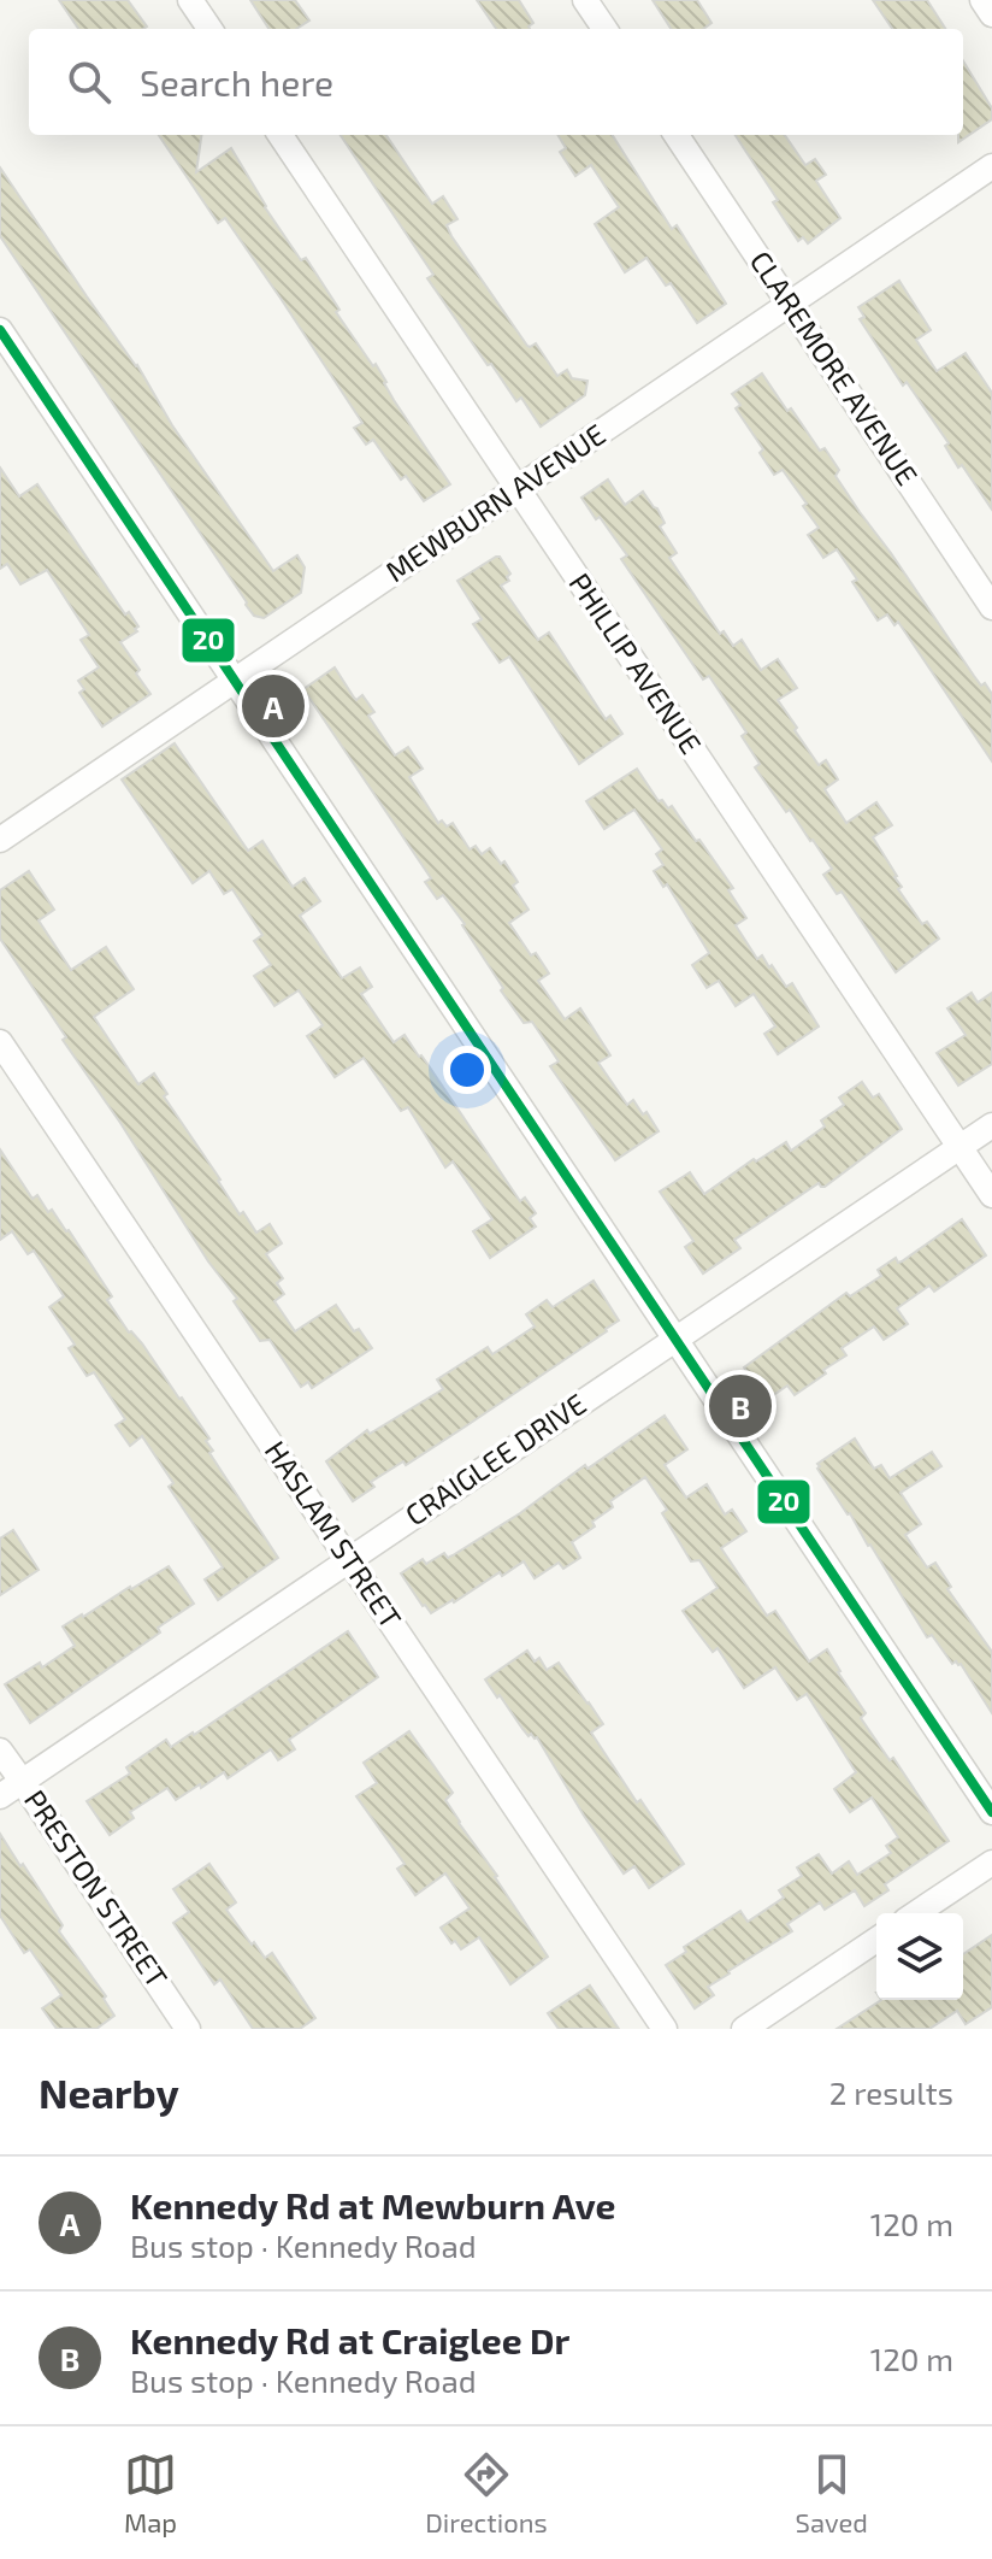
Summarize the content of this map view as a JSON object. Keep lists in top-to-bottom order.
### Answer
{
  "streets": {
    "street": [
      "CLAREMORE AVENUE",
      "MEWBURN AVENUE",
      "PHILLIP AVENUE",
      "CRAIGLEE DRIVE",
      "HASLAM STREET",
      "PRESTON STREET"
    ]
  },
  "crossings": [
    ["CLAREMORE AVENUE", "MEWBURN AVENUE"],
    ["MEWBURN AVENUE", "PHILLIP AVENUE"],
    ["PHILLIP AVENUE", "CRAIGLEE DRIVE"],
    ["CRAIGLEE DRIVE", "HASLAM STREET"],
    ["CRAIGLEE DRIVE", "PRESTON STREET"]
  ],
  "lines": ["transit line 20"],
  "page": {
    "search": "Search here",
    "pins": ["A", "B"],
    "heading": ["Nearby", "2 results"],
    "list": [
      {
        "mark": "A",
        "name": "Kennedy Rd at Mewburn Ave",
        "note": "Bus stop · Kennedy Road",
        "value": "120 m"
      },
      {
        "mark": "B",
        "name": "Kennedy Rd at Craiglee Dr",
        "note": "Bus stop · Kennedy Road",
        "value": "120 m"
      }
    ],
    "nav": ["Map", "Directions", "Saved"]
  }
}
